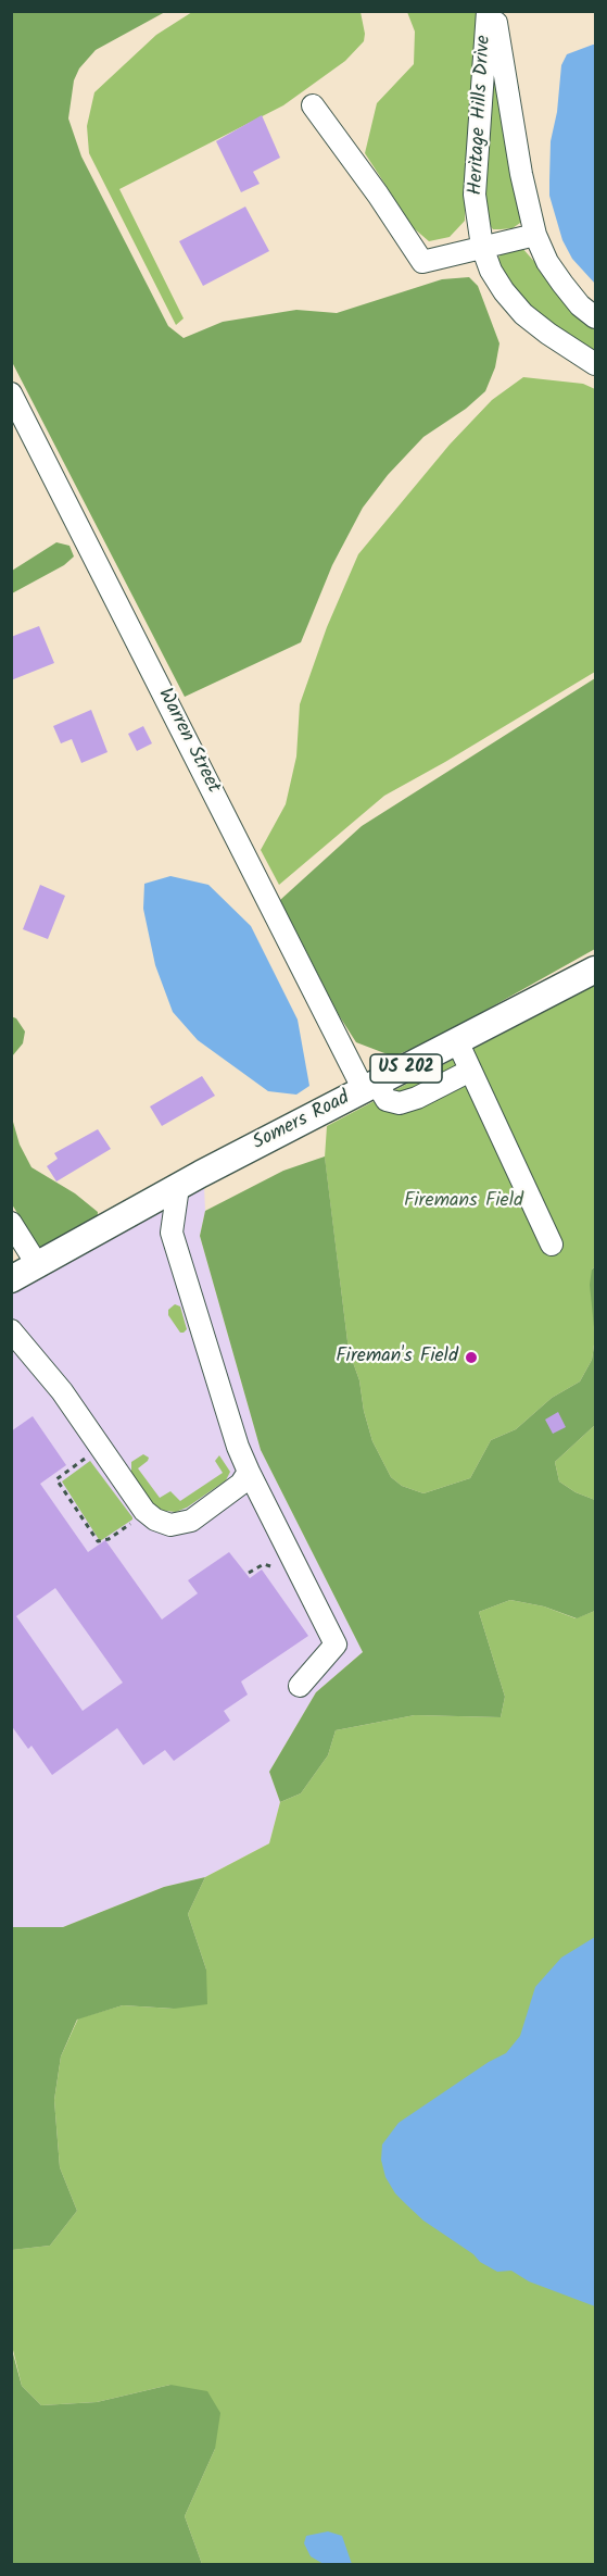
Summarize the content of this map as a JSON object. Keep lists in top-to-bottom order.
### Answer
{
  "streets": {
    "main road": ["US 202", "Somers Road"],
    "street": ["Heritage Hills Drive", "Warren Street"]
  },
  "crossings": [
    ["Warren Street", "Somers Road"]
  ],
  "parks": ["Firemans Field"],
  "places": ["Fireman's Field"]
}
